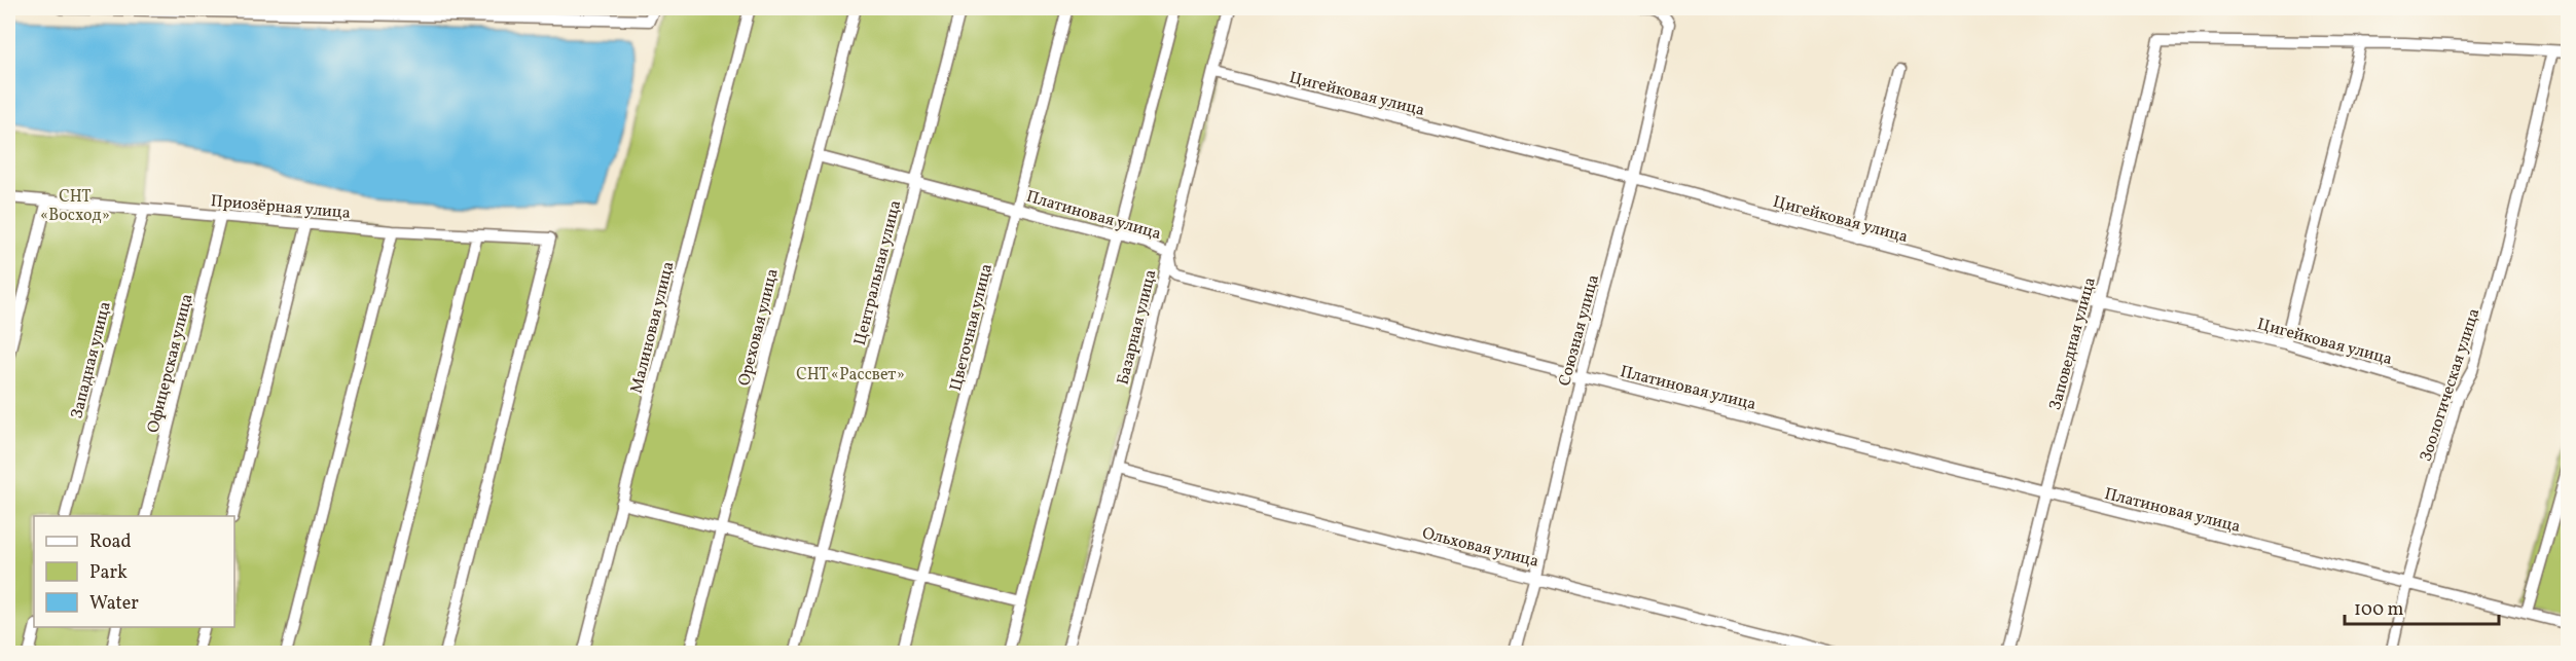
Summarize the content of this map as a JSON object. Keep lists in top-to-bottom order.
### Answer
{
  "streets": {
    "street": [
      "Цигейковая улица",
      "Приозёрная улица",
      "Платиновая улица",
      "Центральная улица",
      "Малиновая улица",
      "Ореховая улица",
      "Цветочная улица",
      "Базарная улица",
      "Союзная улица",
      "Заповедная улица",
      "Западная улица",
      "Офицерская улица",
      "Зоологическая улица",
      "Ольховая улица"
    ]
  },
  "crossings": [
    ["Цигейковая улица", "Базарная улица"],
    ["Цигейковая улица", "Союзная улица"],
    ["Цигейковая улица", "Заповедная улица"],
    ["Цигейковая улица", "Зоологическая улица"],
    ["Приозёрная улица", "Западная улица"],
    ["Приозёрная улица", "Офицерская улица"],
    ["Платиновая улица", "Центральная улица"],
    ["Платиновая улица", "Ореховая улица"],
    ["Платиновая улица", "Цветочная улица"],
    ["Платиновая улица", "Базарная улица"],
    ["Платиновая улица", "Союзная улица"],
    ["Платиновая улица", "Заповедная улица"],
    ["Платиновая улица", "Зоологическая улица"],
    ["Базарная улица", "Ольховая улица"],
    ["Союзная улица", "Ольховая улица"]
  ],
  "parks": ["СНТ «Восход»", "СНТ «Рассвет»"],
  "legend": ["Road", "Park", "Water"],
  "scale_bar": "100 m"
}
